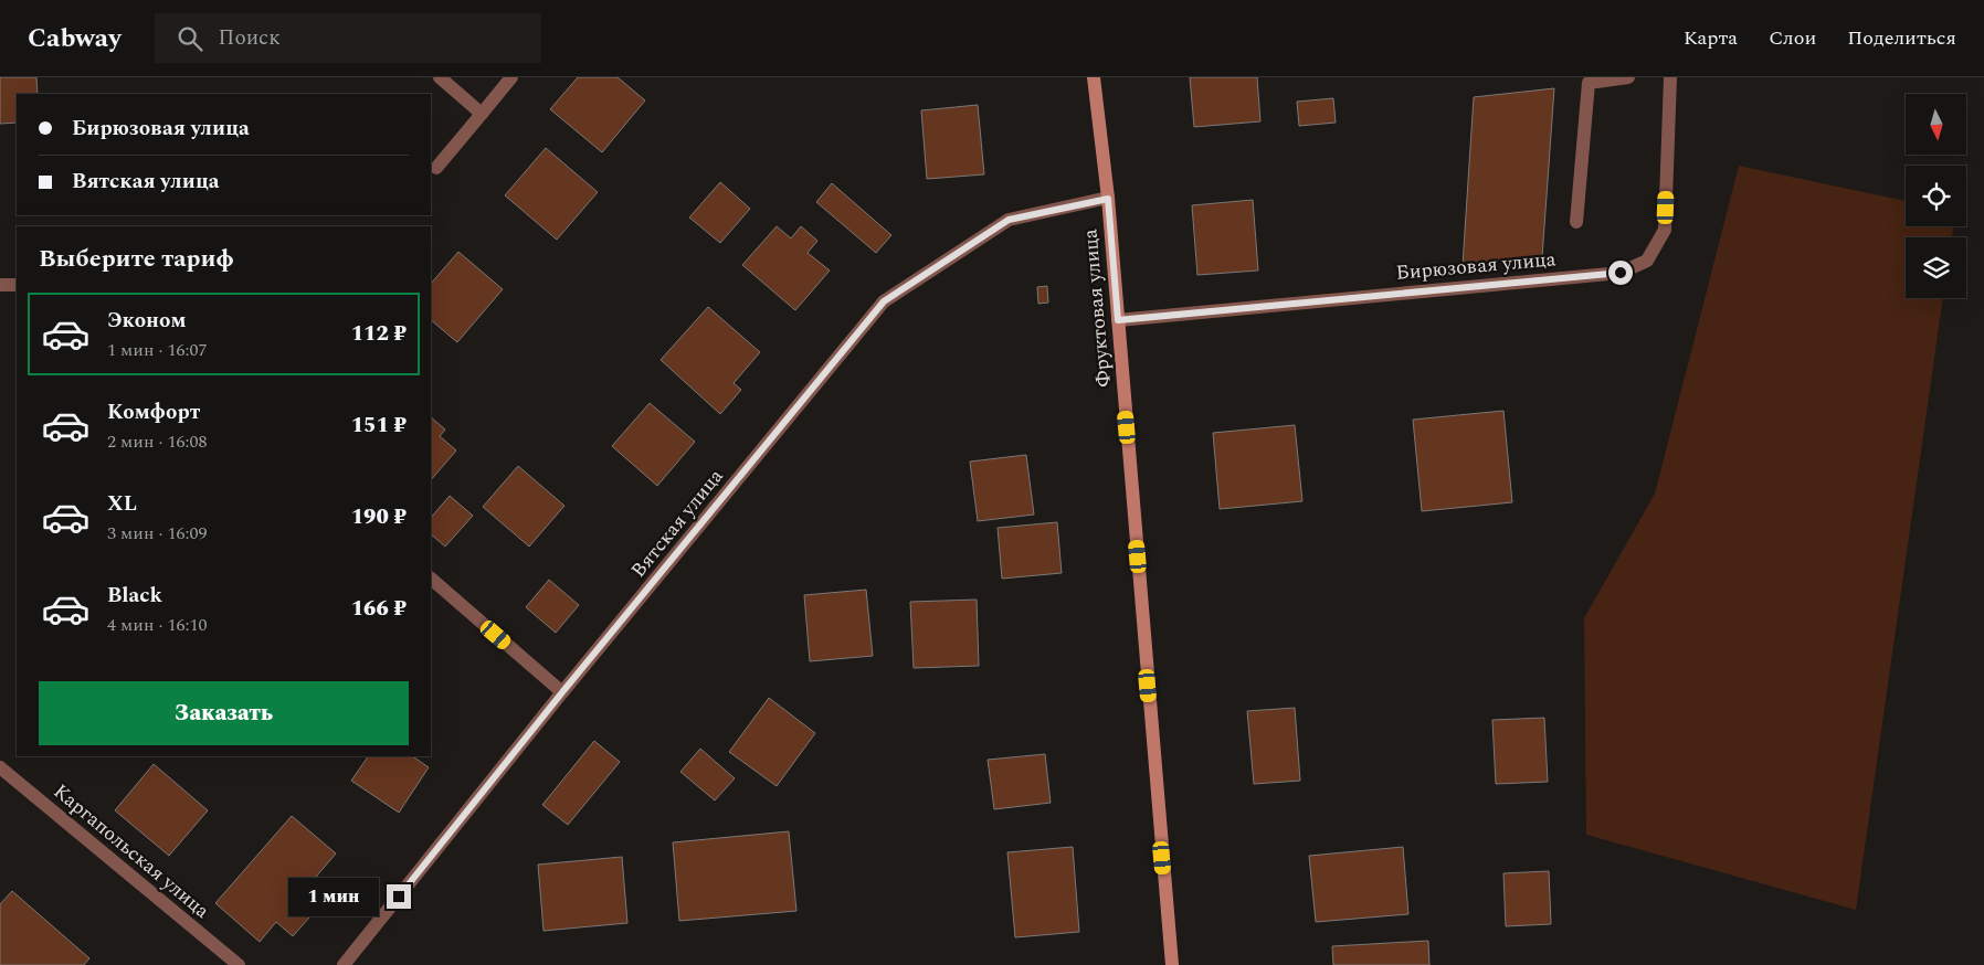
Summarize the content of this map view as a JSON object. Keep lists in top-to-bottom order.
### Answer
{
  "streets": {
    "street": [
      "Бирюзовая улица",
      "Фруктовая улица",
      "Вятская улица",
      "Каргапольская улица"
    ]
  },
  "crossings": [
    ["Бирюзовая улица", "Фруктовая улица"],
    ["Фруктовая улица", "Вятская улица"]
  ],
  "north": "bottom",
  "page": {
    "header": "Cabway",
    "search": "Поиск",
    "nav": ["Карта", "Слои", "Поделиться"],
    "banner": ["Бирюзовая улица", "Вятская улица"],
    "heading": "Выберите тариф",
    "list": [
      {
        "name": "Эконом",
        "note": "1 мин · 16:07",
        "value": "112 ₽"
      },
      {
        "name": "Комфорт",
        "note": "2 мин · 16:08",
        "value": "151 ₽"
      },
      {
        "name": "XL",
        "note": "3 мин · 16:09",
        "value": "190 ₽"
      },
      {
        "name": "Black",
        "note": "4 мин · 16:10",
        "value": "166 ₽"
      }
    ],
    "buttons": "Заказать",
    "bubble": "1 мин"
  }
}
